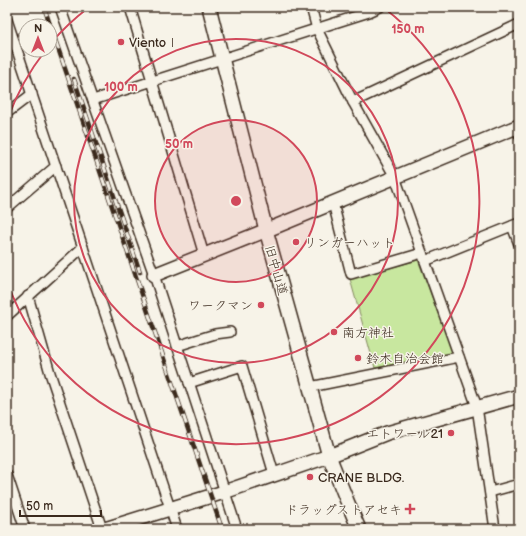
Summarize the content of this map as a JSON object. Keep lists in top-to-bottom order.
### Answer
{
  "streets": {
    "street": ["旧中山道"]
  },
  "places": {
    "other": [
      "VientoⅠ",
      "リンガーハット",
      "ワークマン",
      "南方神社",
      "鈴木自治会館",
      "エトワール21",
      "CRANE BLDG."
    ],
    "health": ["ドラッグストアセキ"]
  },
  "scale_bar": "50 m",
  "north": "top",
  "rings": ["150 m", "100 m", "50 m"]
}
